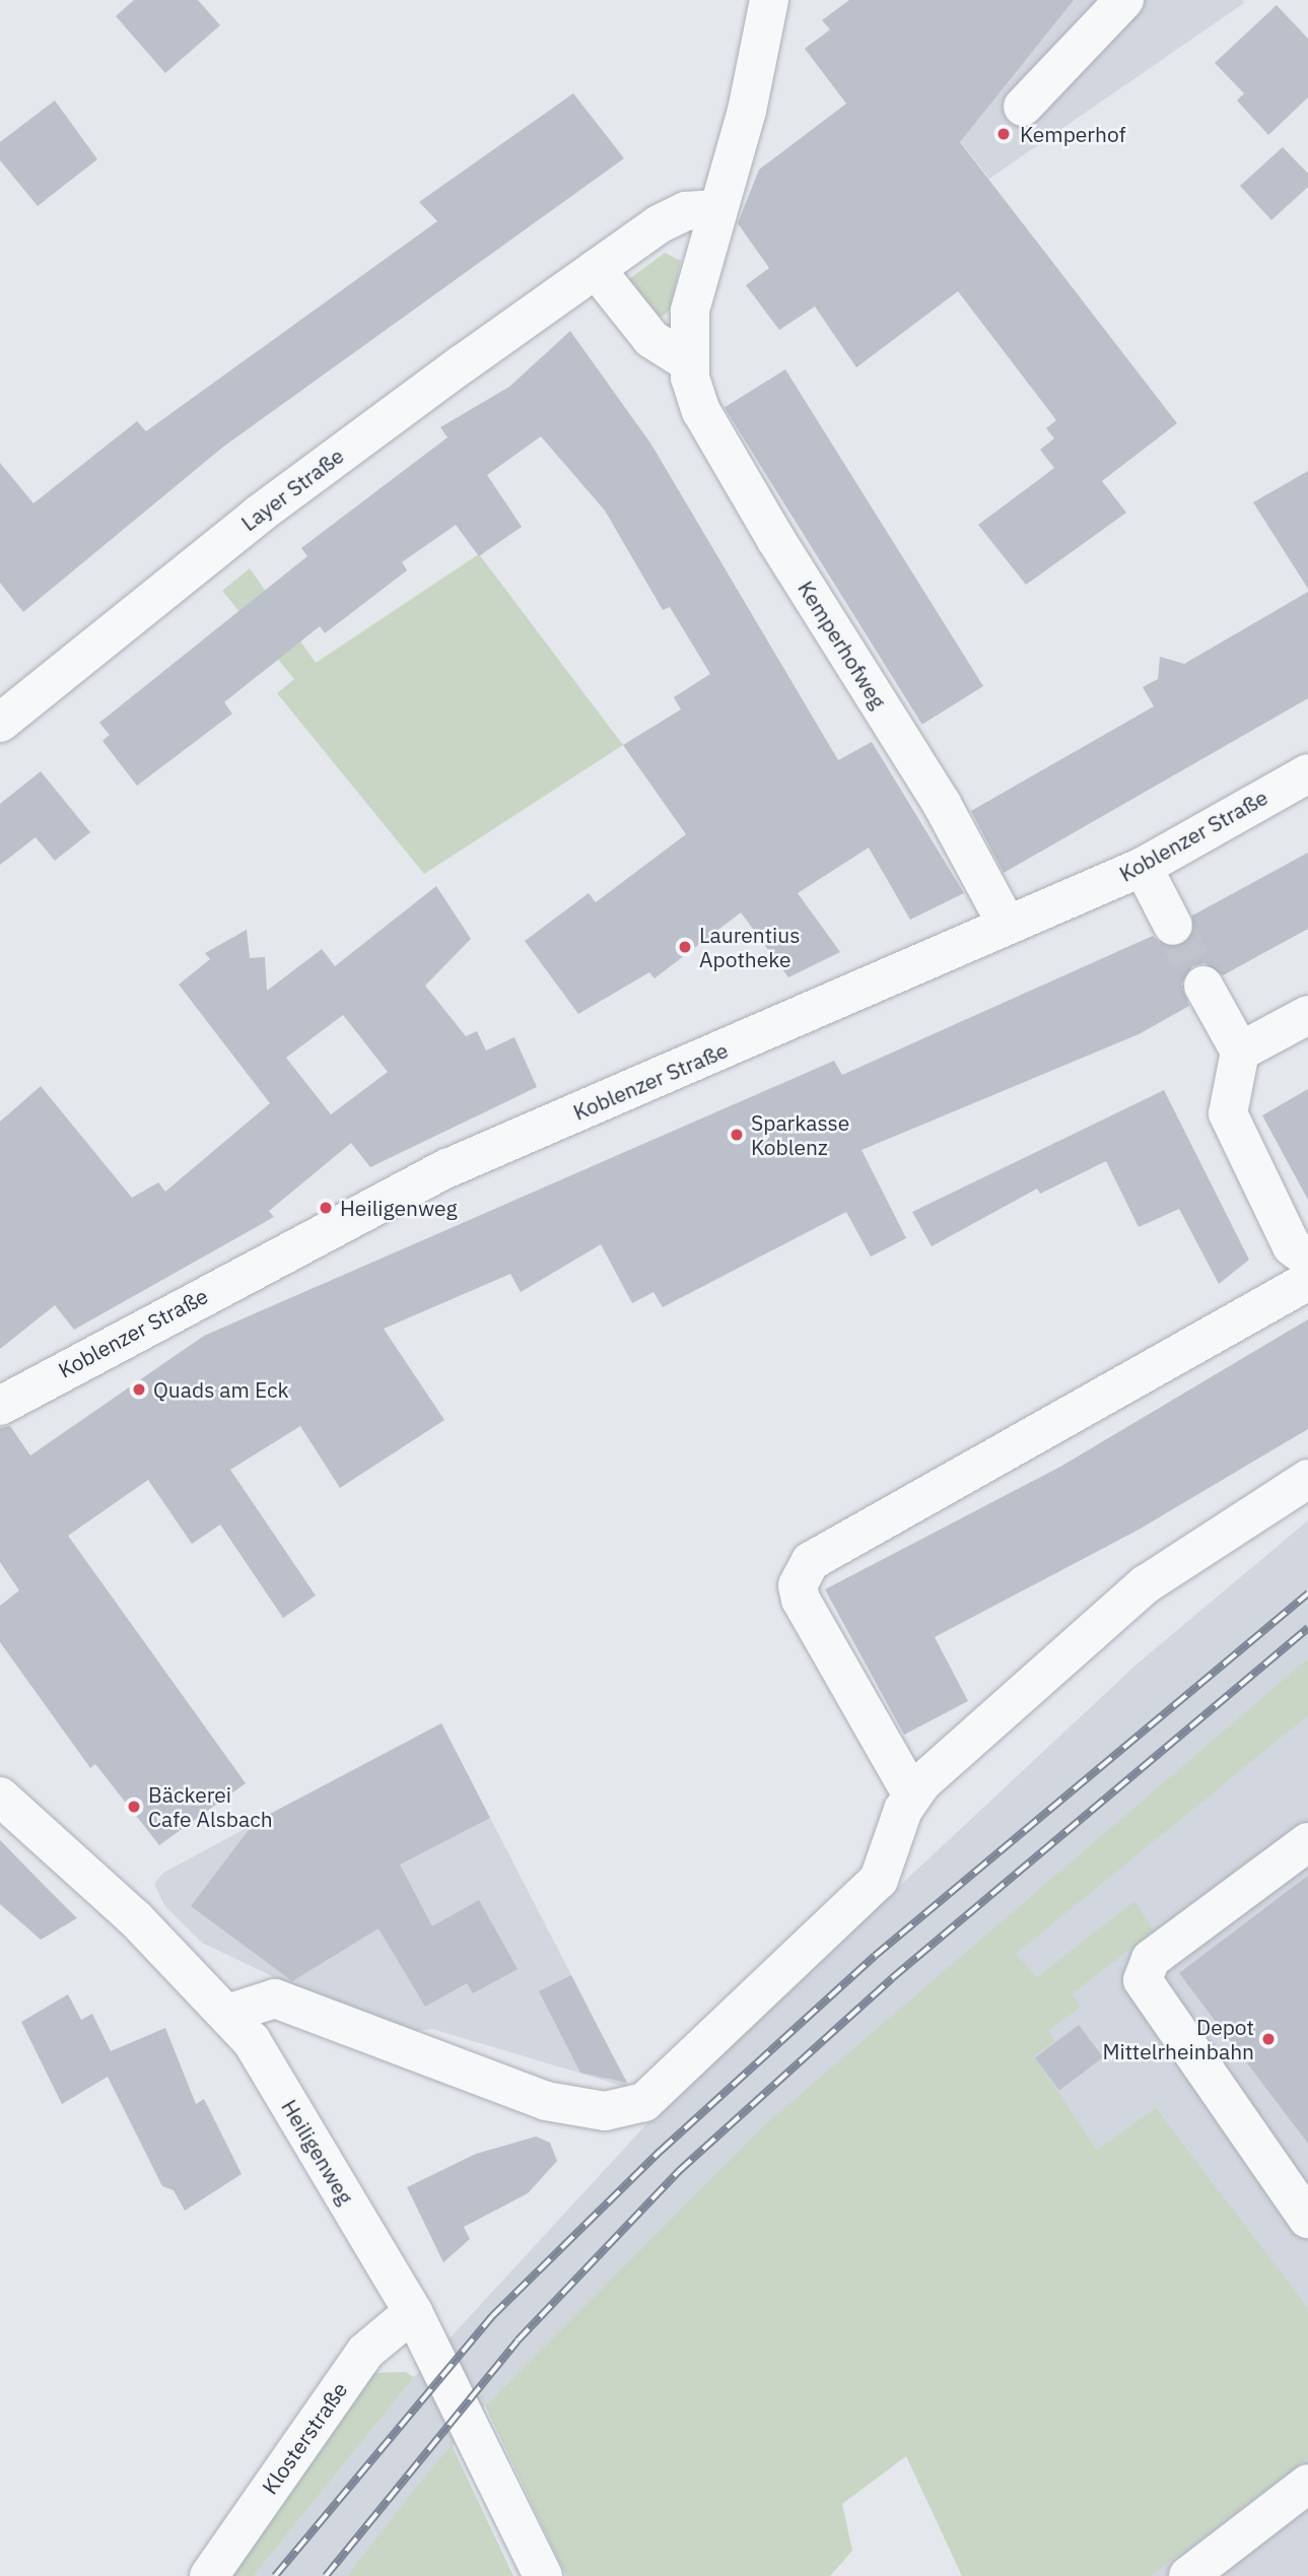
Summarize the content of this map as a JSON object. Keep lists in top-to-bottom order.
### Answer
{
  "streets": {
    "street": [
      "Layer Straße",
      "Kemperhofweg",
      "Koblenzer Straße",
      "Heiligenweg",
      "Klosterstraße"
    ]
  },
  "crossings": [
    ["Kemperhofweg", "Koblenzer Straße"],
    ["Heiligenweg", "Klosterstraße"]
  ],
  "places": [
    "Kemperhof",
    "Laurentius Apotheke",
    "Sparkasse Koblenz",
    "Heiligenweg",
    "Quads am Eck",
    "Bäckerei Cafe Alsbach",
    "Depot Mittelrheinbahn"
  ]
}
